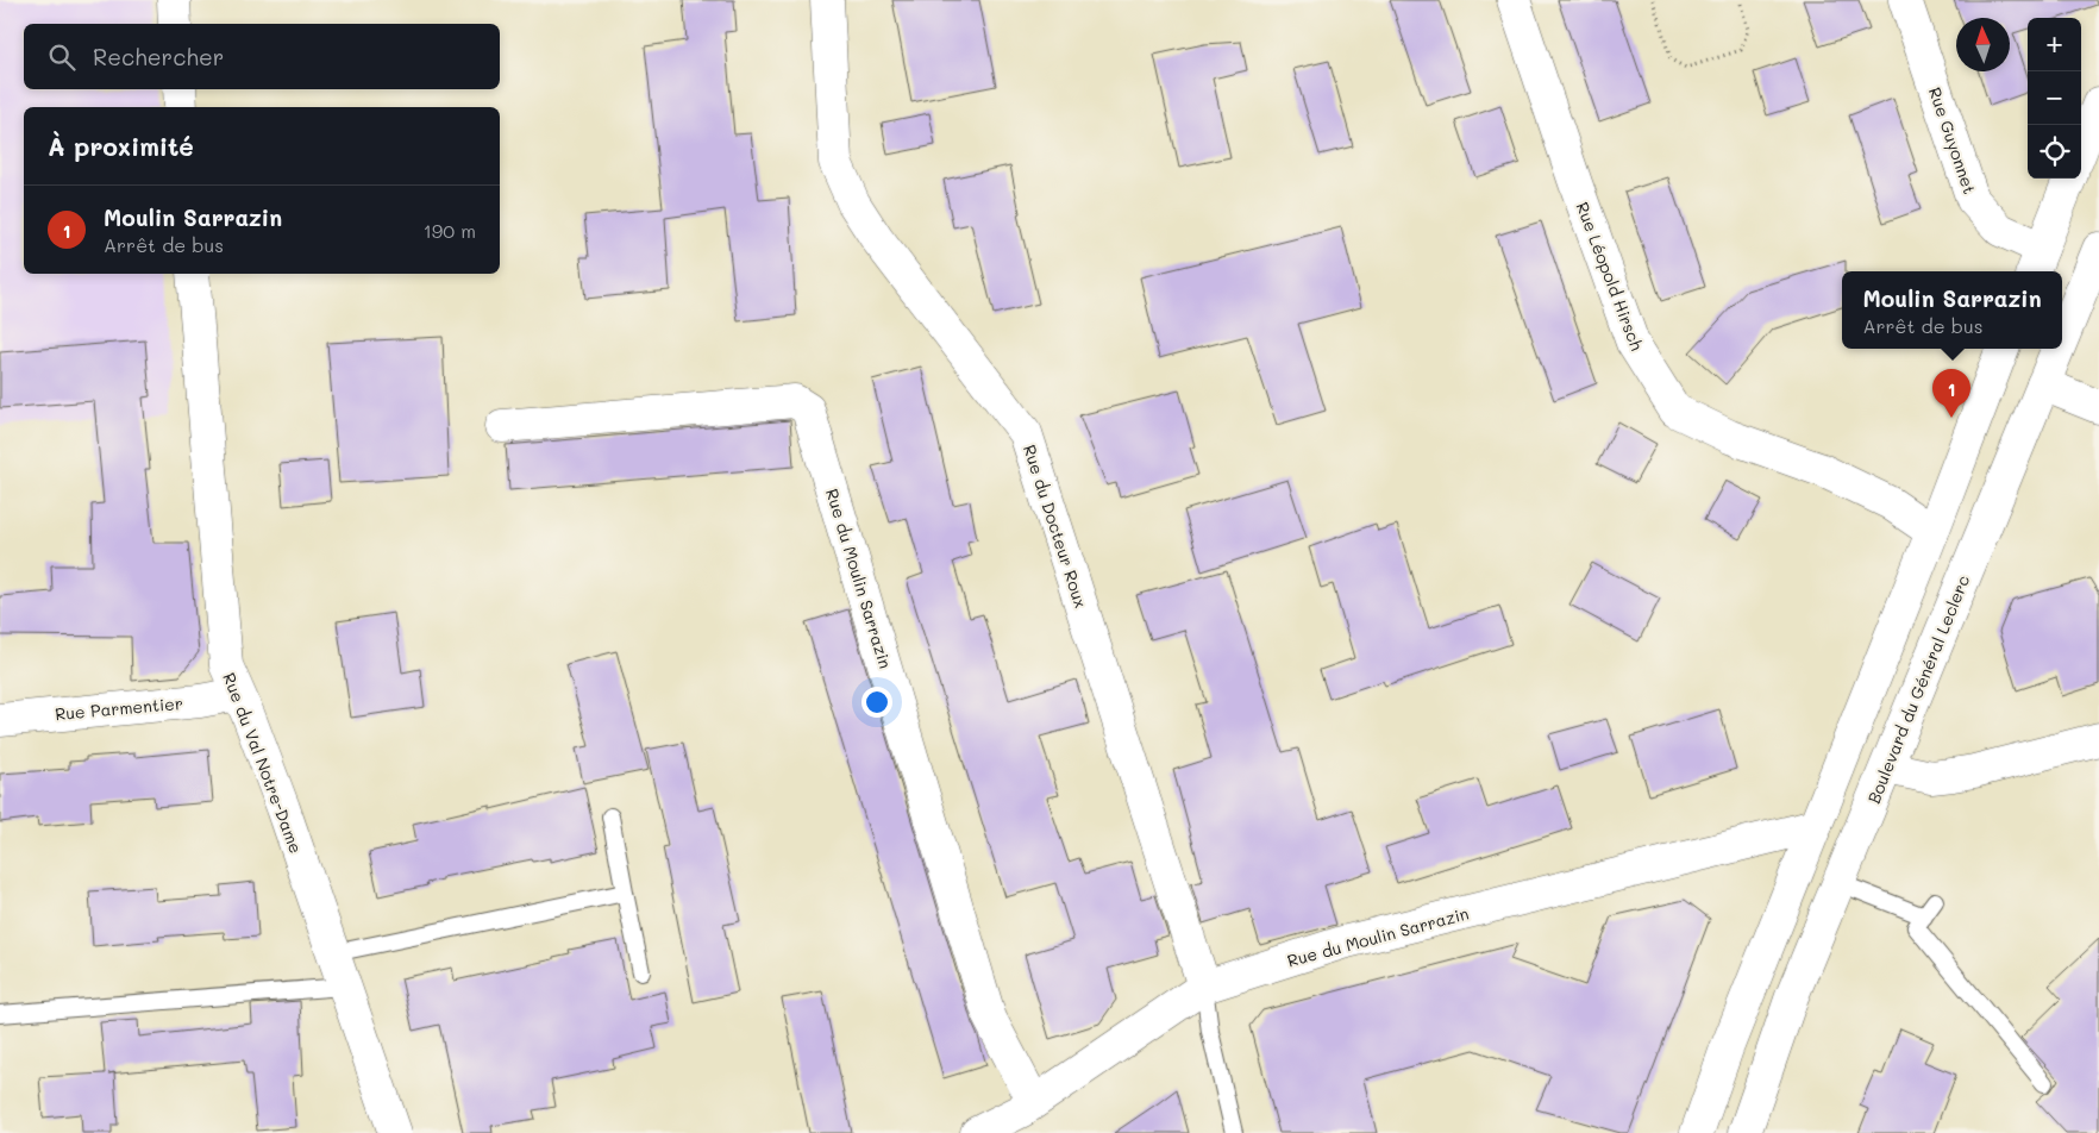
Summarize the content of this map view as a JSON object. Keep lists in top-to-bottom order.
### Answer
{
  "streets": {
    "street": [
      "Rue Guyonnet",
      "Rue Léopold Hirsch",
      "Rue du Docteur Roux",
      "Rue du Moulin Sarrazin",
      "Boulevard du Général Leclerc",
      "Rue Parmentier",
      "Rue du Val Notre-Dame"
    ]
  },
  "crossings": [
    ["Rue du Docteur Roux", "Rue du Moulin Sarrazin"],
    ["Rue Parmentier", "Rue du Val Notre-Dame"]
  ],
  "north": "top",
  "page": {
    "map_buttons": ["+", "−"],
    "search": "Rechercher",
    "heading": "À proximité",
    "list": [
      {
        "mark": "1",
        "name": "Moulin Sarrazin",
        "note": "Arrêt de bus",
        "value": "190 m"
      }
    ],
    "popup": ["Moulin Sarrazin", "Arrêt de bus"],
    "pins": "1"
  }
}
